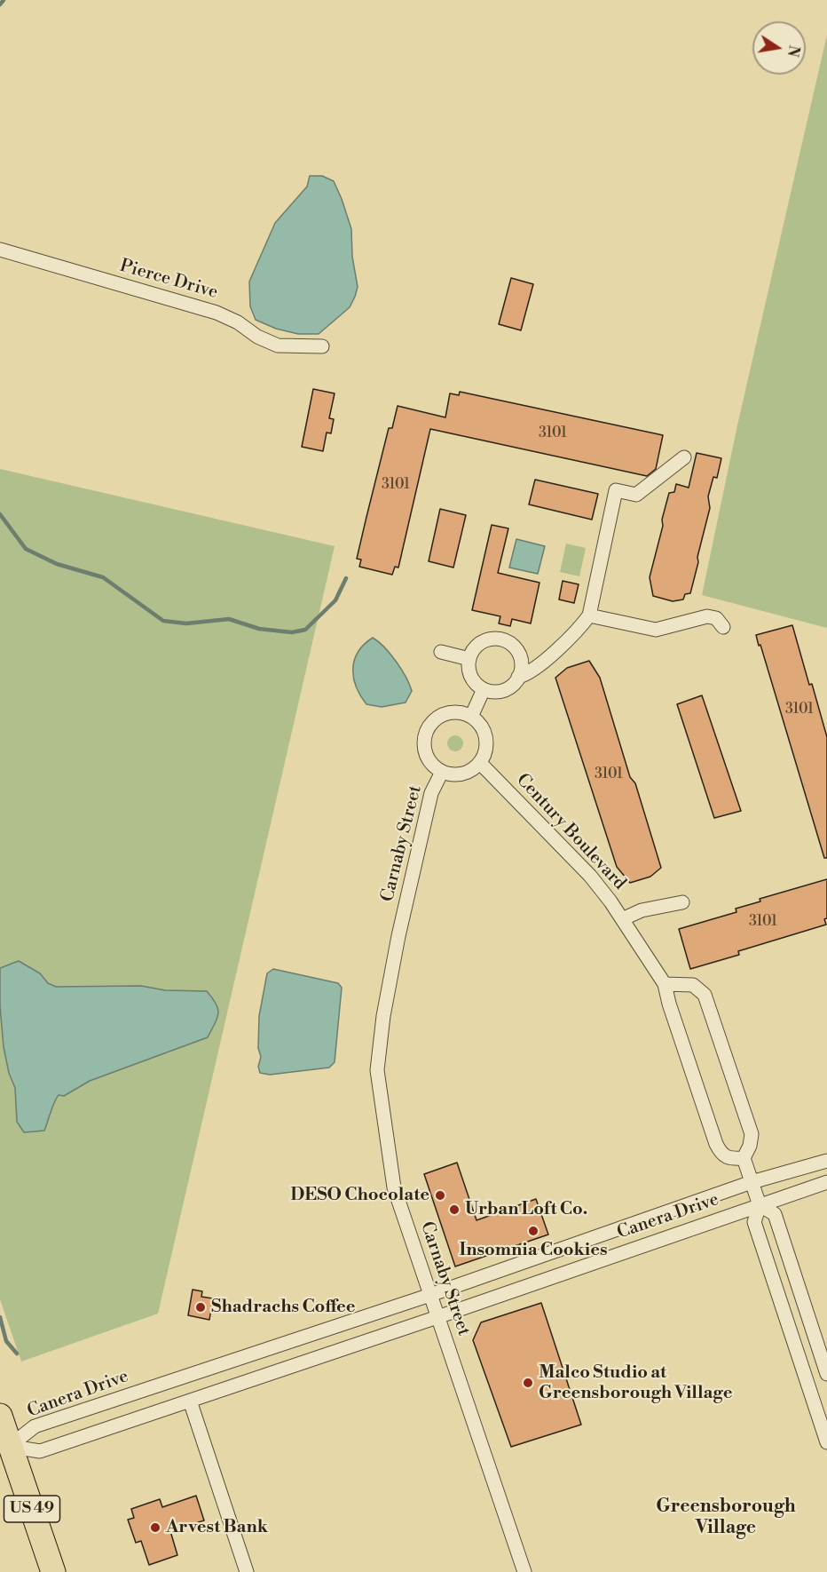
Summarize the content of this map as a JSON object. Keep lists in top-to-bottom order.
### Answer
{
  "streets": {
    "highway": ["US 49"],
    "street": [
      "Pierce Drive",
      "Century Boulevard",
      "Carnaby Street",
      "Canera Drive"
    ]
  },
  "crossings": [
    ["Century Boulevard", "Carnaby Street"],
    ["Carnaby Street", "Canera Drive"],
    ["Canera Drive", "US 49"]
  ],
  "districts": ["Greensborough Village"],
  "places": [
    "DESO Chocolate",
    "Urban Loft Co.",
    "Insomnia Cookies",
    "Shadrachs Coffee",
    "Malco Studio at Greensborough Village",
    "Arvest Bank"
  ],
  "house_numbers": [
    "3101",
    "3101",
    "3101",
    "3101",
    "3101"
  ],
  "north": "right"
}
